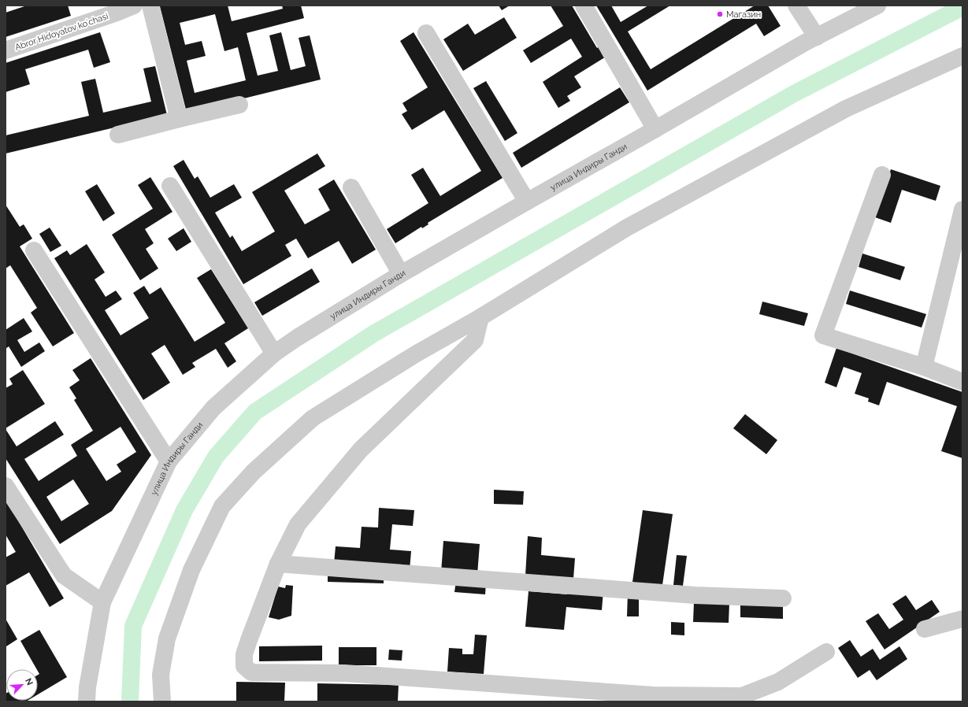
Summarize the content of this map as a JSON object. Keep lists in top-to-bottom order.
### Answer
{
  "streets": {
    "street": ["Abror Hidoyatov koʻchasi", "улица Индиры Ганди"]
  },
  "places": ["Магазин"],
  "north": "top right"
}
